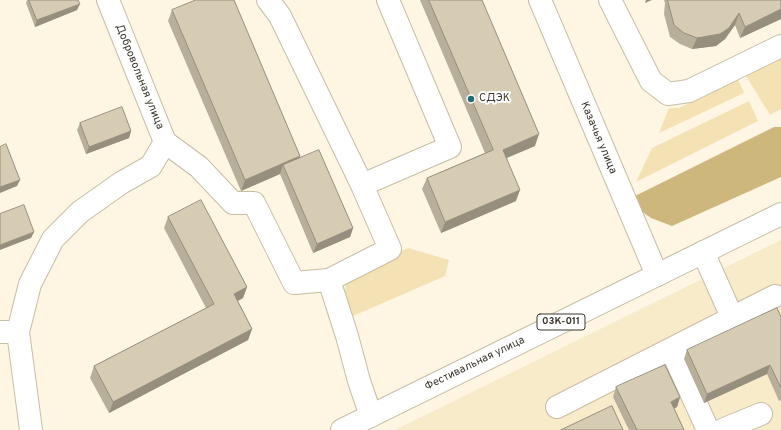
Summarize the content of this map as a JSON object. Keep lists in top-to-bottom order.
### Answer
{
  "streets": {
    "street": [
      "Добровольная улица",
      "Казачья улица",
      "03К-011",
      "Фестивальная улица"
    ]
  },
  "crossings": [
    ["Казачья улица", "Фестивальная улица"]
  ],
  "places": ["СДЭК"]
}
